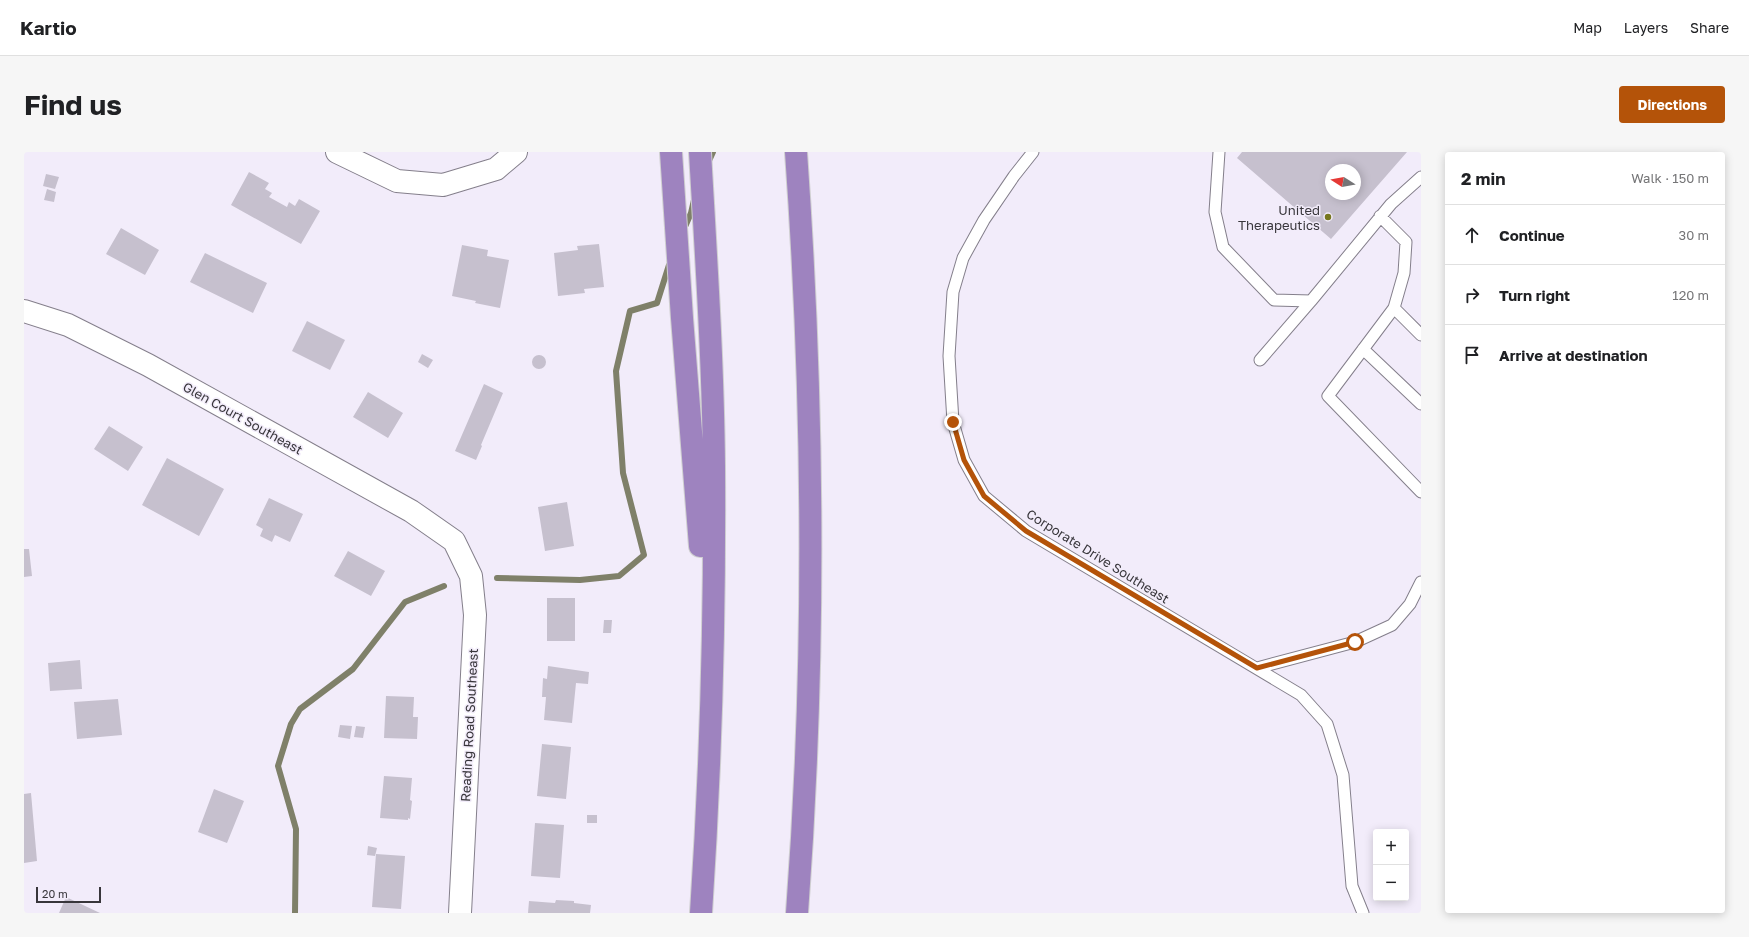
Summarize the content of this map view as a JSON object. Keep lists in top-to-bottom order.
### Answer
{
  "streets": {
    "street": ["Glen Court Southeast", "Reading Road Southeast"],
    "lane": ["Corporate Drive Southeast"]
  },
  "crossings": [
    ["Glen Court Southeast", "Reading Road Southeast"]
  ],
  "places": ["United Therapeutics"],
  "scale_bar": "20 m",
  "north": "left",
  "page": {
    "header": "Kartio",
    "nav": ["Map", "Layers", "Share"],
    "buttons": "Directions",
    "title": "Find us",
    "heading": ["2 min", "Walk · 150 m"],
    "list": [
      ["Continue", "30 m"],
      ["Turn right", "120 m"],
      "Arrive at destination"
    ],
    "map_buttons": ["+", "−"],
    "scale": "20 m"
  }
}
